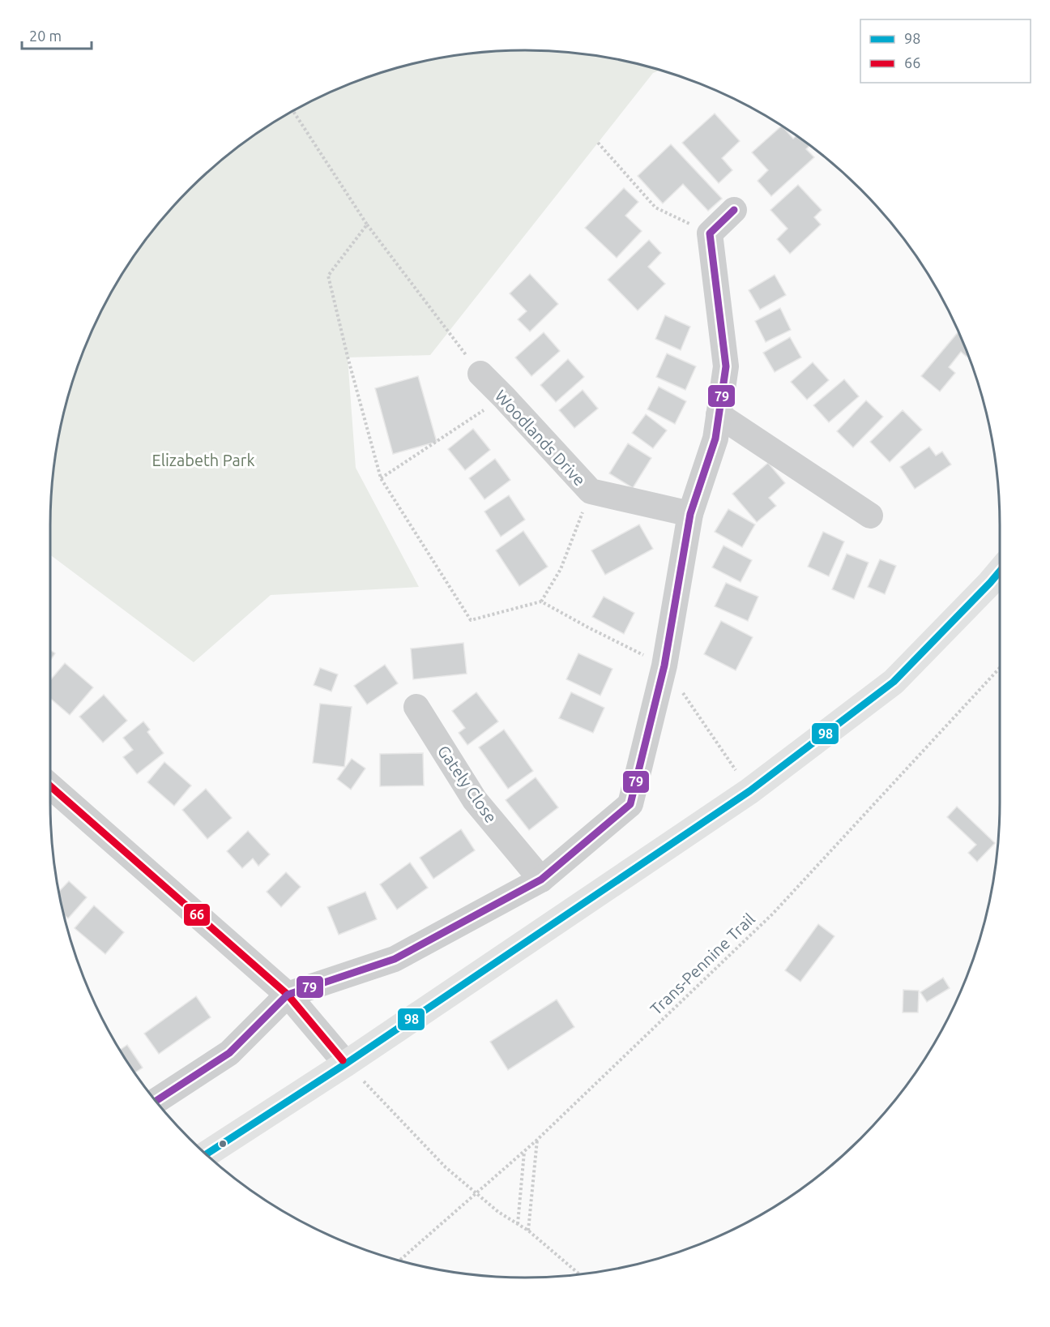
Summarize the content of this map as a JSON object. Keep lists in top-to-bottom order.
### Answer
{
  "streets": {
    "street": ["Woodlands Drive", "Gately Close"],
    "path": ["Trans-Pennine Trail"]
  },
  "parks": ["Elizabeth Park"],
  "lines": ["transit line 79", "transit line 98", "transit line 66"],
  "legend": ["98", "66"],
  "scale_bar": "20 m"
}
